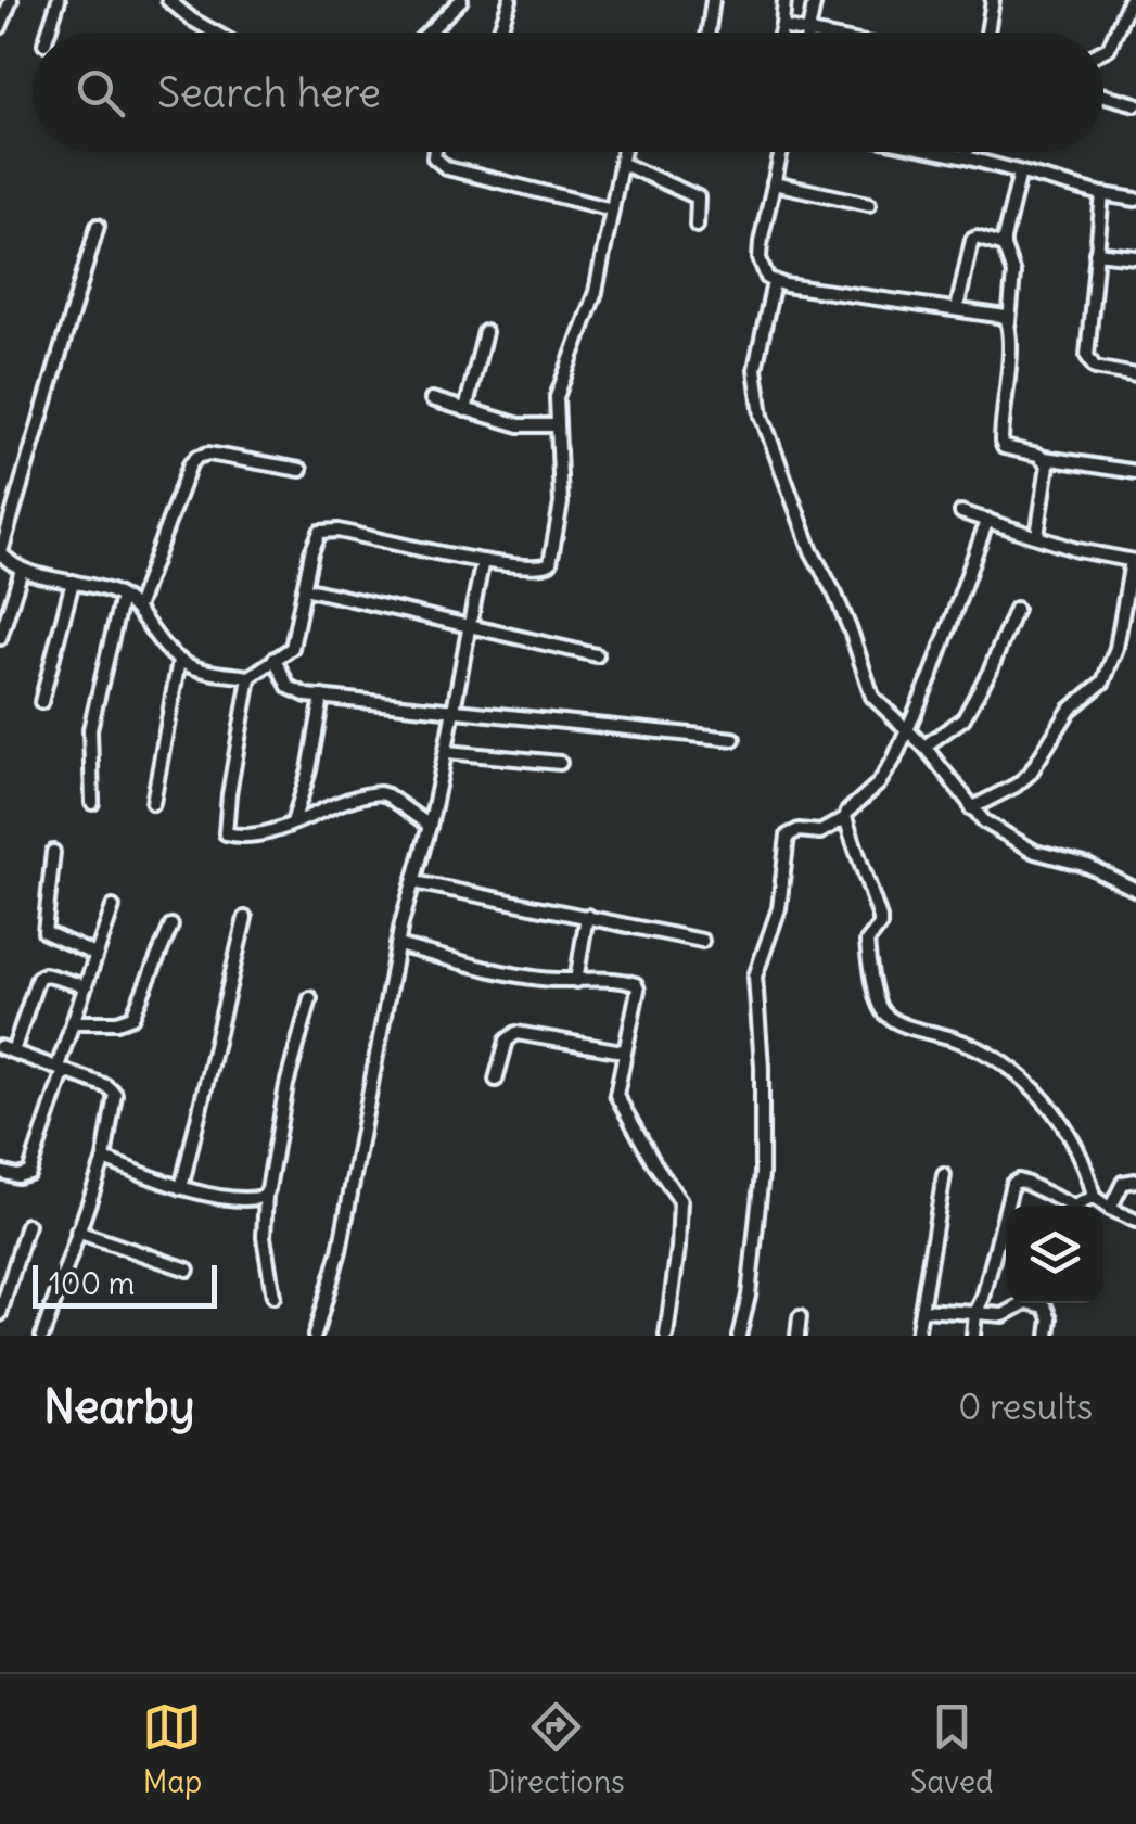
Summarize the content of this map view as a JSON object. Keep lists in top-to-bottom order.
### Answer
{
  "scale_bar": "100 m",
  "page": {
    "search": "Search here",
    "scale": "100 m",
    "heading": ["Nearby", "0 results"],
    "nav": ["Map", "Directions", "Saved"]
  }
}
